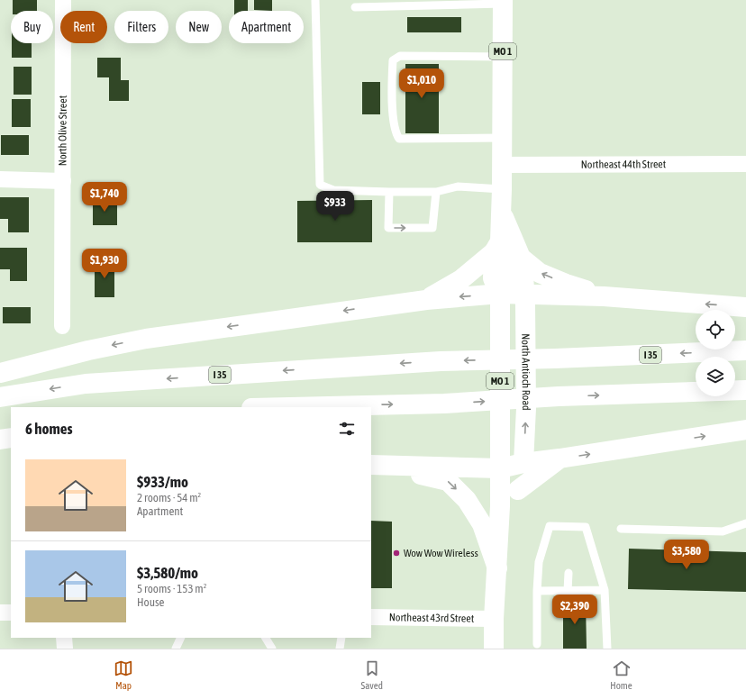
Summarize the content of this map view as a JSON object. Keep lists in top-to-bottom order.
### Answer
{
  "streets": {
    "main road": ["MO 1", "I 35", "North Antioch Road"],
    "street": ["North Olive Street", "Northeast 44th Street", "Northeast 43rd Street"]
  },
  "crossings": [
    ["Northeast 44th Street", "North Antioch Road"],
    ["North Antioch Road", "Northeast 43rd Street"]
  ],
  "places": ["Wow Wow Wireless"],
  "page": {
    "chip": [
      "Buy",
      "Rent",
      "Filters",
      "New",
      "Apartment"
    ],
    "price": [
      "$1,010",
      "$1,740",
      "$933",
      "$1,930",
      "$3,580",
      "$2,390"
    ],
    "heading": "6 homes",
    "list": [
      {
        "name": "$933/mo",
        "note": "2 rooms · 54 m² · Apartment"
      },
      {
        "name": "$3,580/mo",
        "note": "5 rooms · 153 m² · House"
      }
    ],
    "tabs": ["Map", "Saved", "Home"]
  }
}
